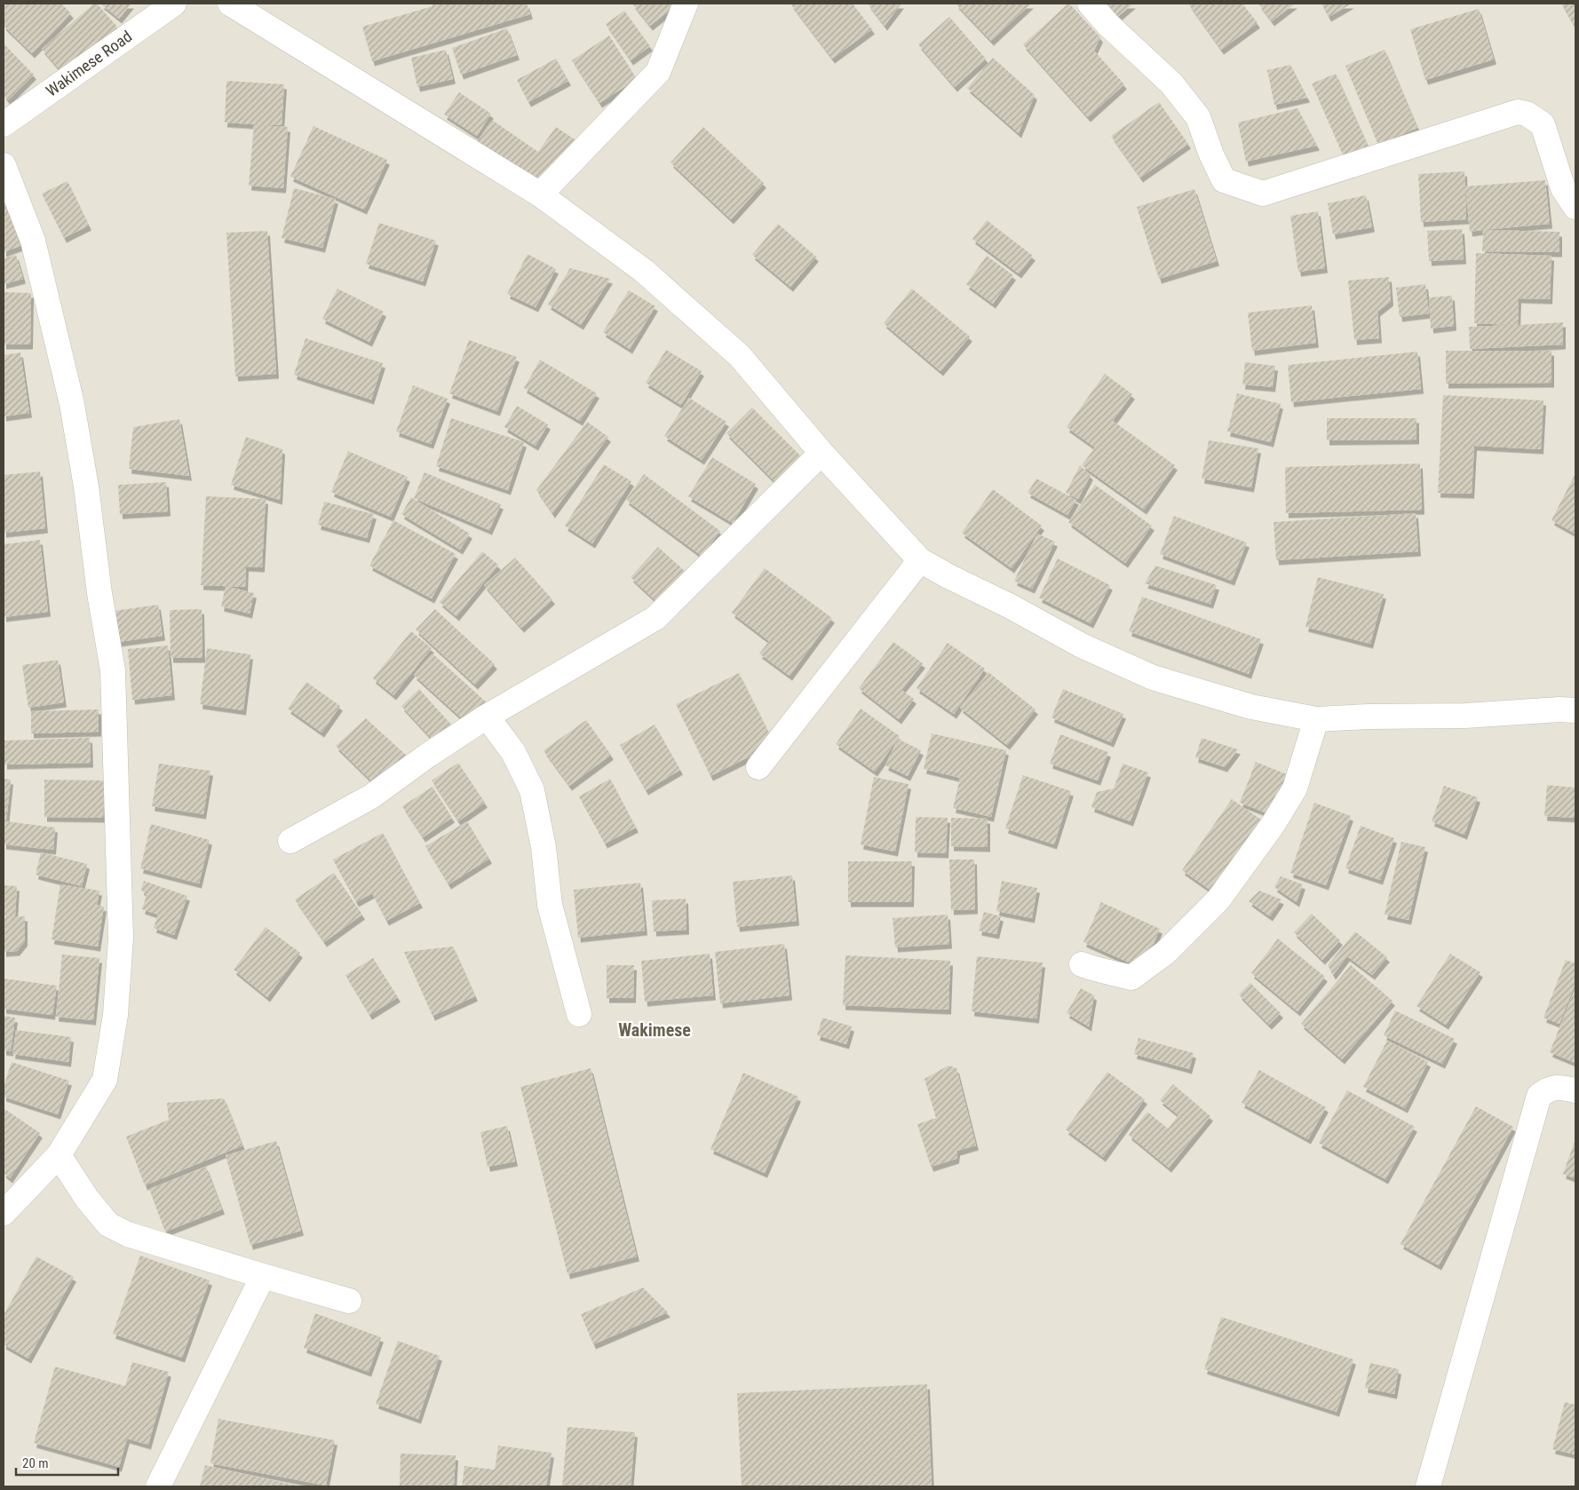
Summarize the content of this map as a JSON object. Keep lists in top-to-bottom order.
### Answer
{
  "streets": {
    "street": ["Wakimese Road"]
  },
  "districts": ["Wakimese"],
  "scale_bar": "20 m"
}
